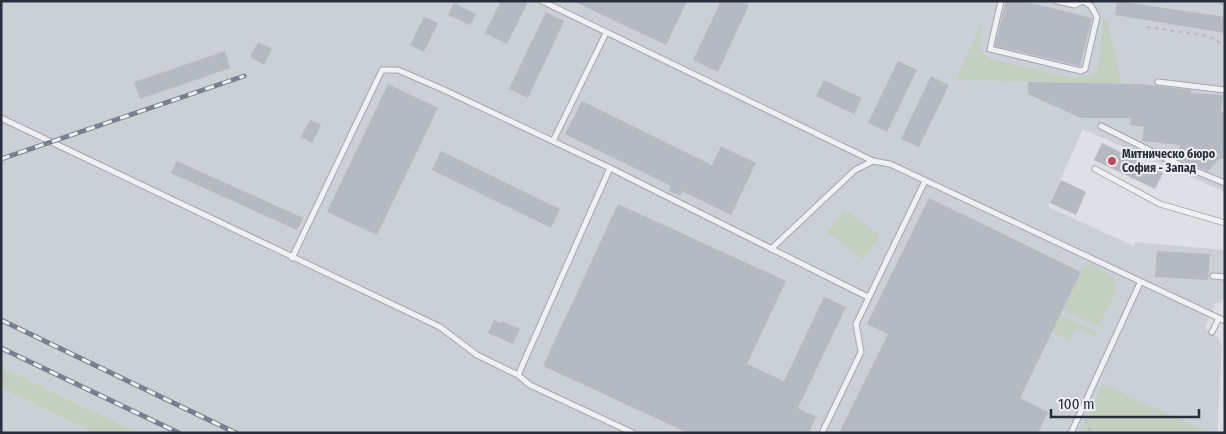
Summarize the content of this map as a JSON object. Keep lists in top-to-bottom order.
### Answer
{
  "places": ["Митническо бюро София - Запад"],
  "scale_bar": "100 m"
}
